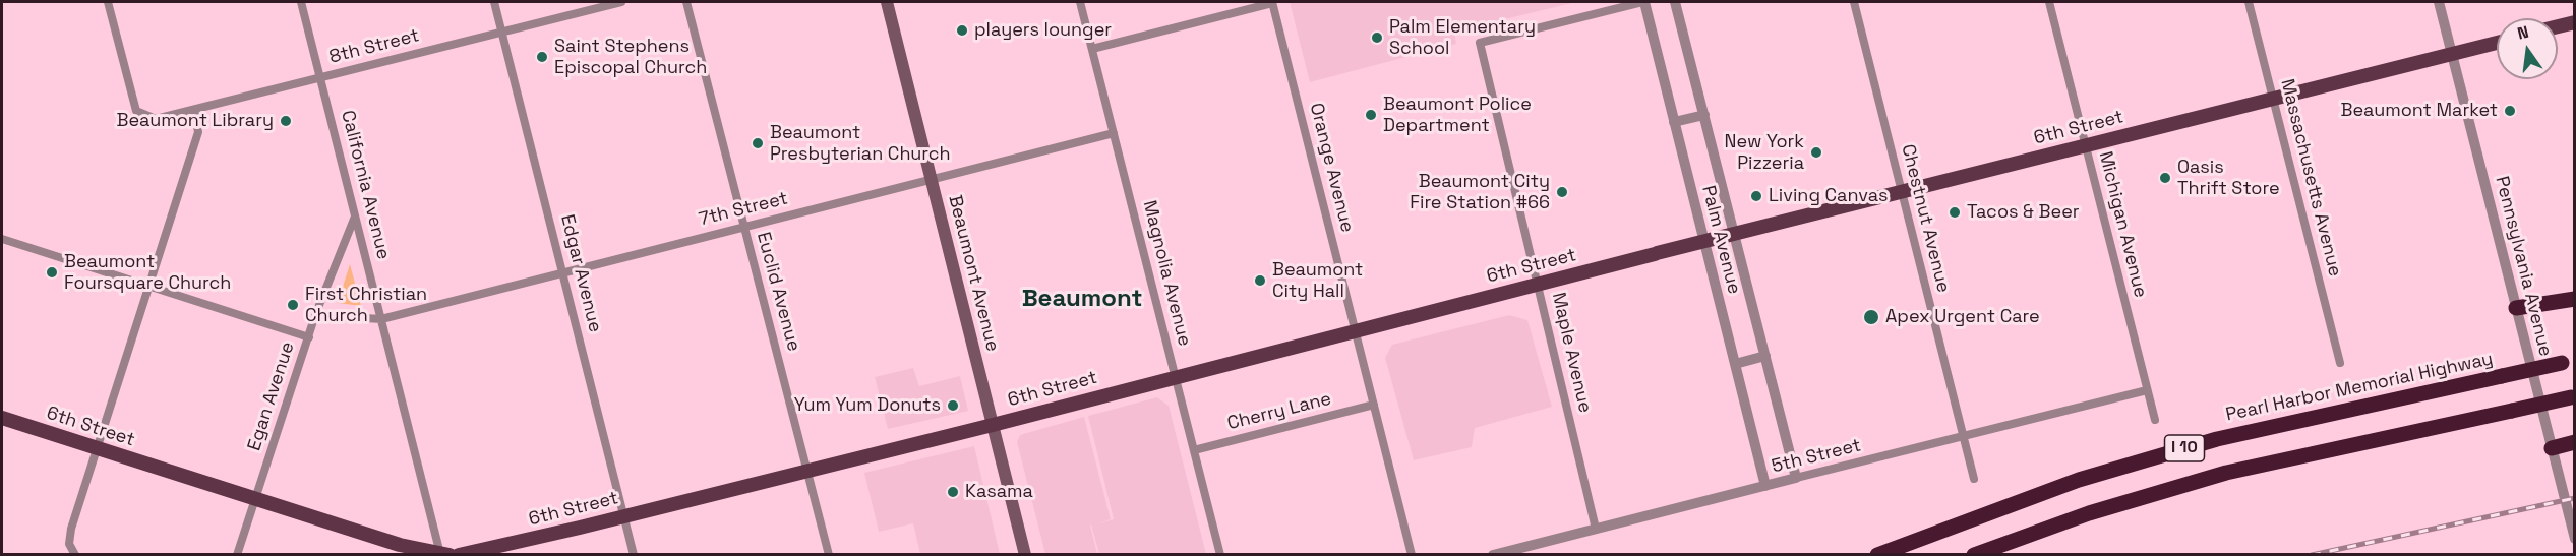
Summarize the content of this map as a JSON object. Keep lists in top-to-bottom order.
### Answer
{
  "streets": {
    "highway": ["Pearl Harbor Memorial Highway", "I 10"],
    "main road": ["6th Street", "Beaumont Avenue"],
    "street": [
      "8th Street",
      "Orange Avenue",
      "Massachusetts Avenue",
      "California Avenue",
      "7th Street",
      "Chestnut Avenue",
      "Michigan Avenue",
      "Palm Avenue",
      "Pennsylvania Avenue",
      "Edgar Avenue",
      "Magnolia Avenue",
      "Euclid Avenue",
      "Maple Avenue",
      "Egan Avenue",
      "Cherry Lane",
      "5th Street"
    ]
  },
  "crossings": [
    ["8th Street", "California Avenue"],
    ["8th Street", "Edgar Avenue"],
    ["6th Street", "Orange Avenue"],
    ["6th Street", "Massachusetts Avenue"],
    ["6th Street", "California Avenue"],
    ["6th Street", "Chestnut Avenue"],
    ["6th Street", "Michigan Avenue"],
    ["6th Street", "Palm Avenue"],
    ["6th Street", "Pennsylvania Avenue"],
    ["6th Street", "Edgar Avenue"],
    ["6th Street", "Beaumont Avenue"],
    ["6th Street", "Magnolia Avenue"],
    ["6th Street", "Euclid Avenue"],
    ["6th Street", "Maple Avenue"],
    ["6th Street", "Egan Avenue"],
    ["Orange Avenue", "Cherry Lane"],
    ["California Avenue", "7th Street"],
    ["California Avenue", "Egan Avenue"],
    ["7th Street", "Edgar Avenue"],
    ["7th Street", "Beaumont Avenue"],
    ["7th Street", "Magnolia Avenue"],
    ["7th Street", "Euclid Avenue"],
    ["7th Street", "Egan Avenue"],
    ["Chestnut Avenue", "5th Street"],
    ["Michigan Avenue", "5th Street"],
    ["Palm Avenue", "Maple Avenue"],
    ["Palm Avenue", "5th Street"],
    ["Magnolia Avenue", "Cherry Lane"],
    ["Maple Avenue", "5th Street"]
  ],
  "districts": ["Beaumont"],
  "places": [
    "players lounger",
    "Palm Elementary School",
    "Saint Stephens Episcopal Church",
    "Beaumont Market",
    "Beaumont Police Department",
    "Beaumont Library",
    "Beaumont Presbyterian Church",
    "New York Pizzeria",
    "Oasis Thrift Store",
    "Beaumont City Fire Station #66",
    "Living Canvas",
    "Tacos & Beer",
    "Beaumont Foursquare Church",
    "Beaumont City Hall",
    "First Christian Church",
    "Apex Urgent Care",
    "Yum Yum Donuts",
    "Kasama"
  ],
  "north": "top"
}
